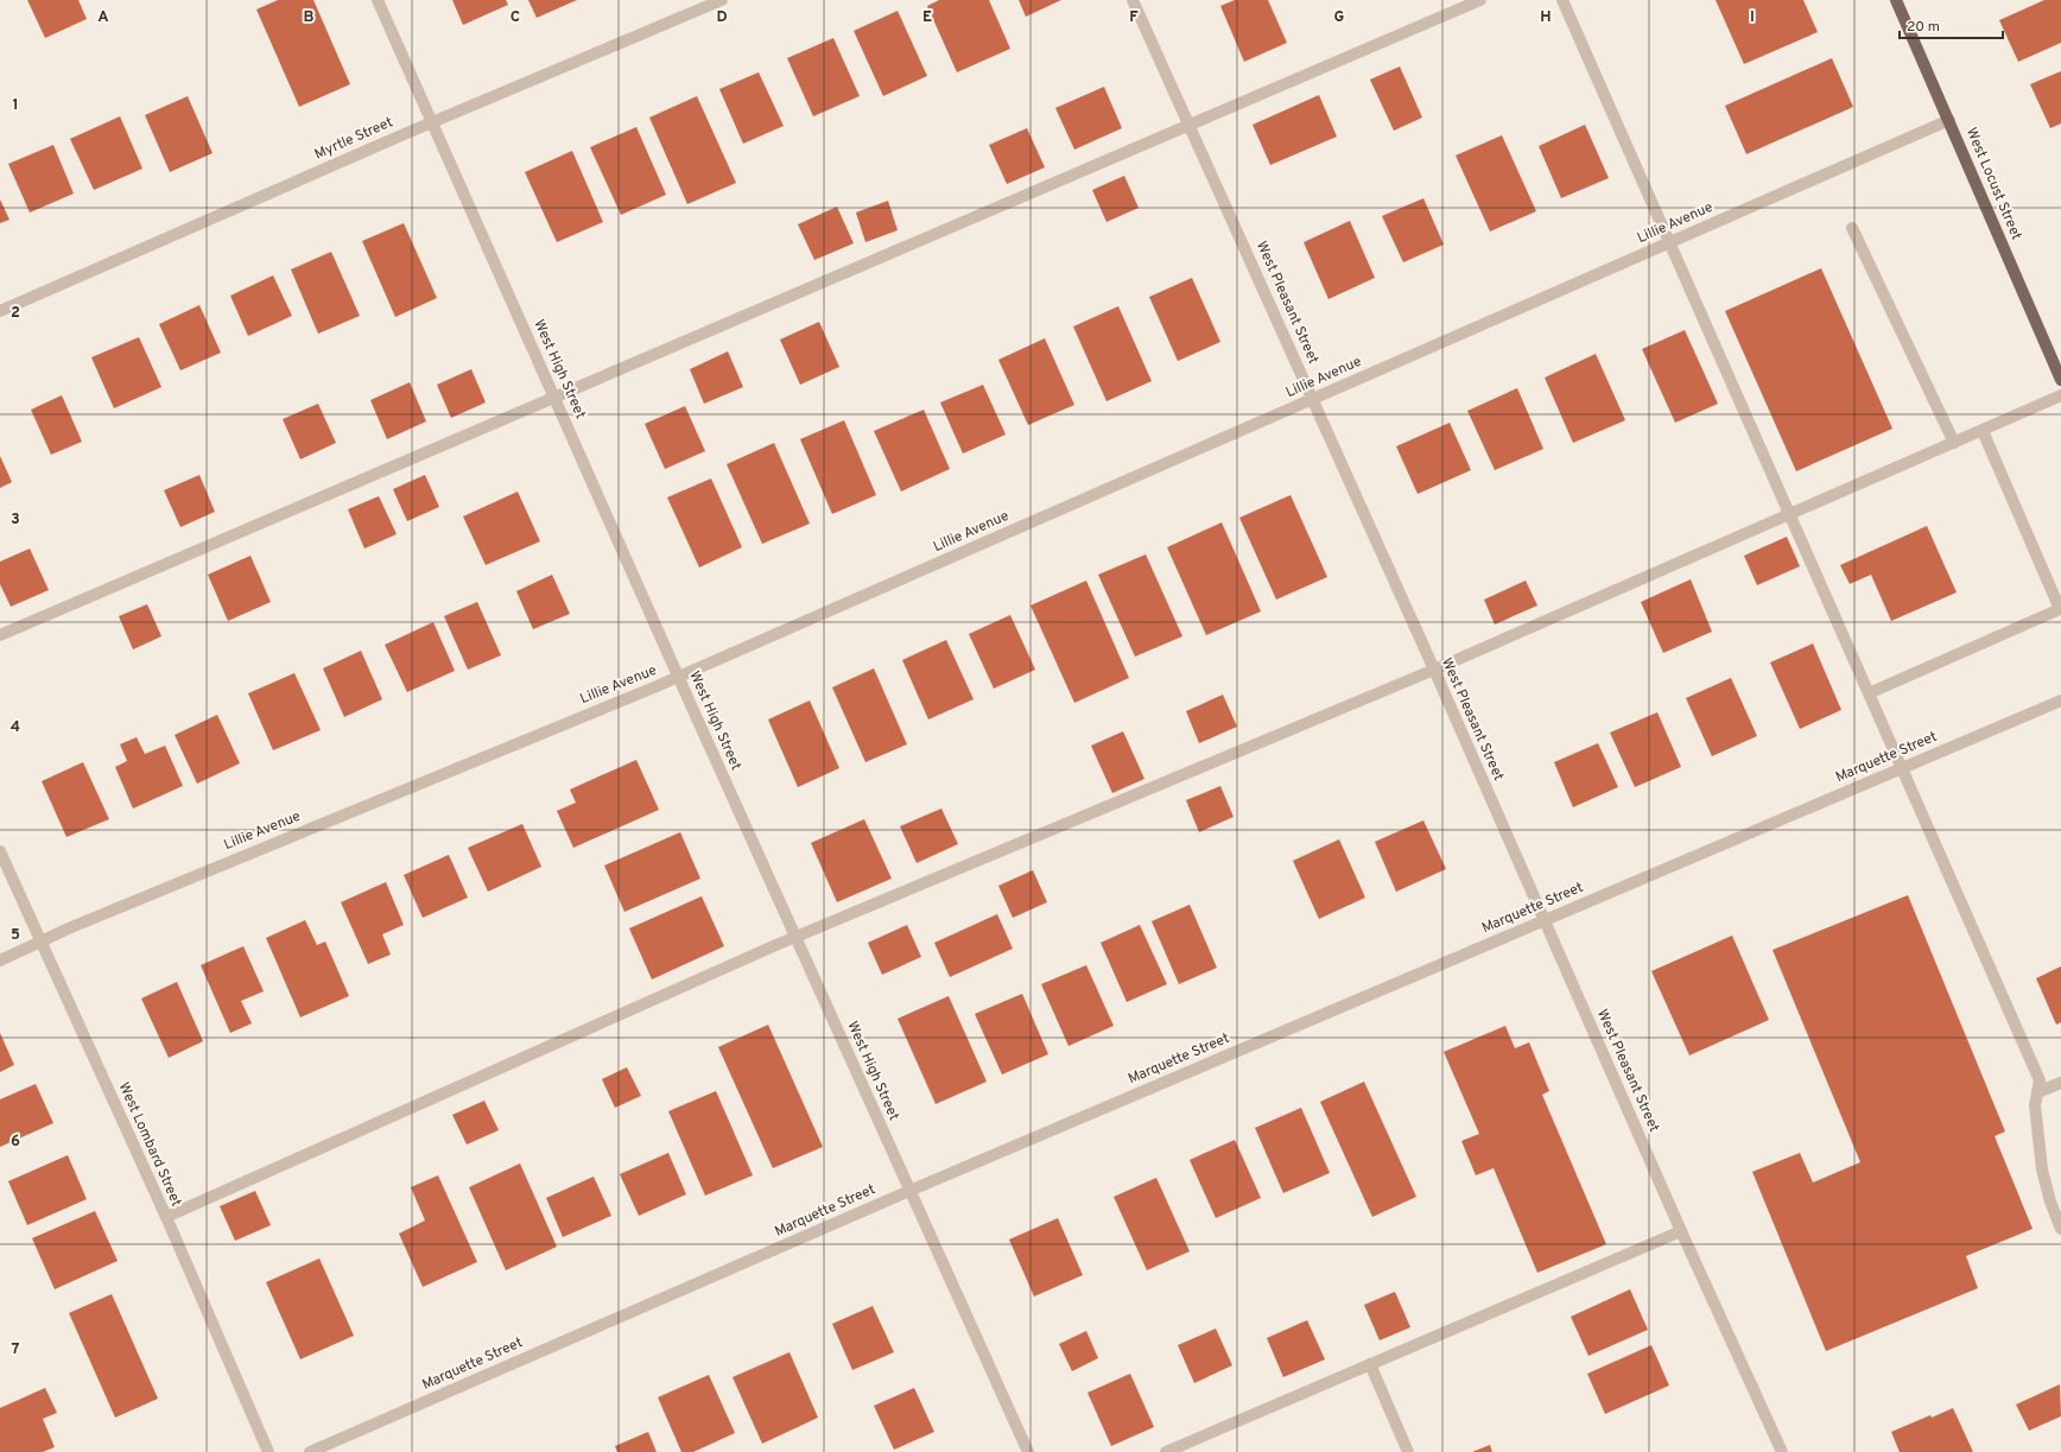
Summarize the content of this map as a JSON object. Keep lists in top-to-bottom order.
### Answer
{
  "streets": {
    "main road": ["West Locust Street"],
    "street": [
      "Myrtle Street",
      "Lillie Avenue",
      "West Pleasant Street",
      "West High Street",
      "Marquette Street",
      "West Lombard Street"
    ]
  },
  "crossings": [
    ["Myrtle Street", "West High Street"],
    ["West Locust Street", "Lillie Avenue"],
    ["Lillie Avenue", "West Pleasant Street"],
    ["Lillie Avenue", "West High Street"],
    ["Lillie Avenue", "West Lombard Street"],
    ["West Pleasant Street", "Marquette Street"],
    ["West High Street", "Marquette Street"]
  ],
  "scale_bar": "20 m",
  "grid": {
    "columns": [
      "A",
      "B",
      "C",
      "D",
      "E",
      "F",
      "G",
      "H",
      "I"
    ],
    "rows": [
      "1",
      "2",
      "3",
      "4",
      "5",
      "6",
      "7"
    ]
  }
}
